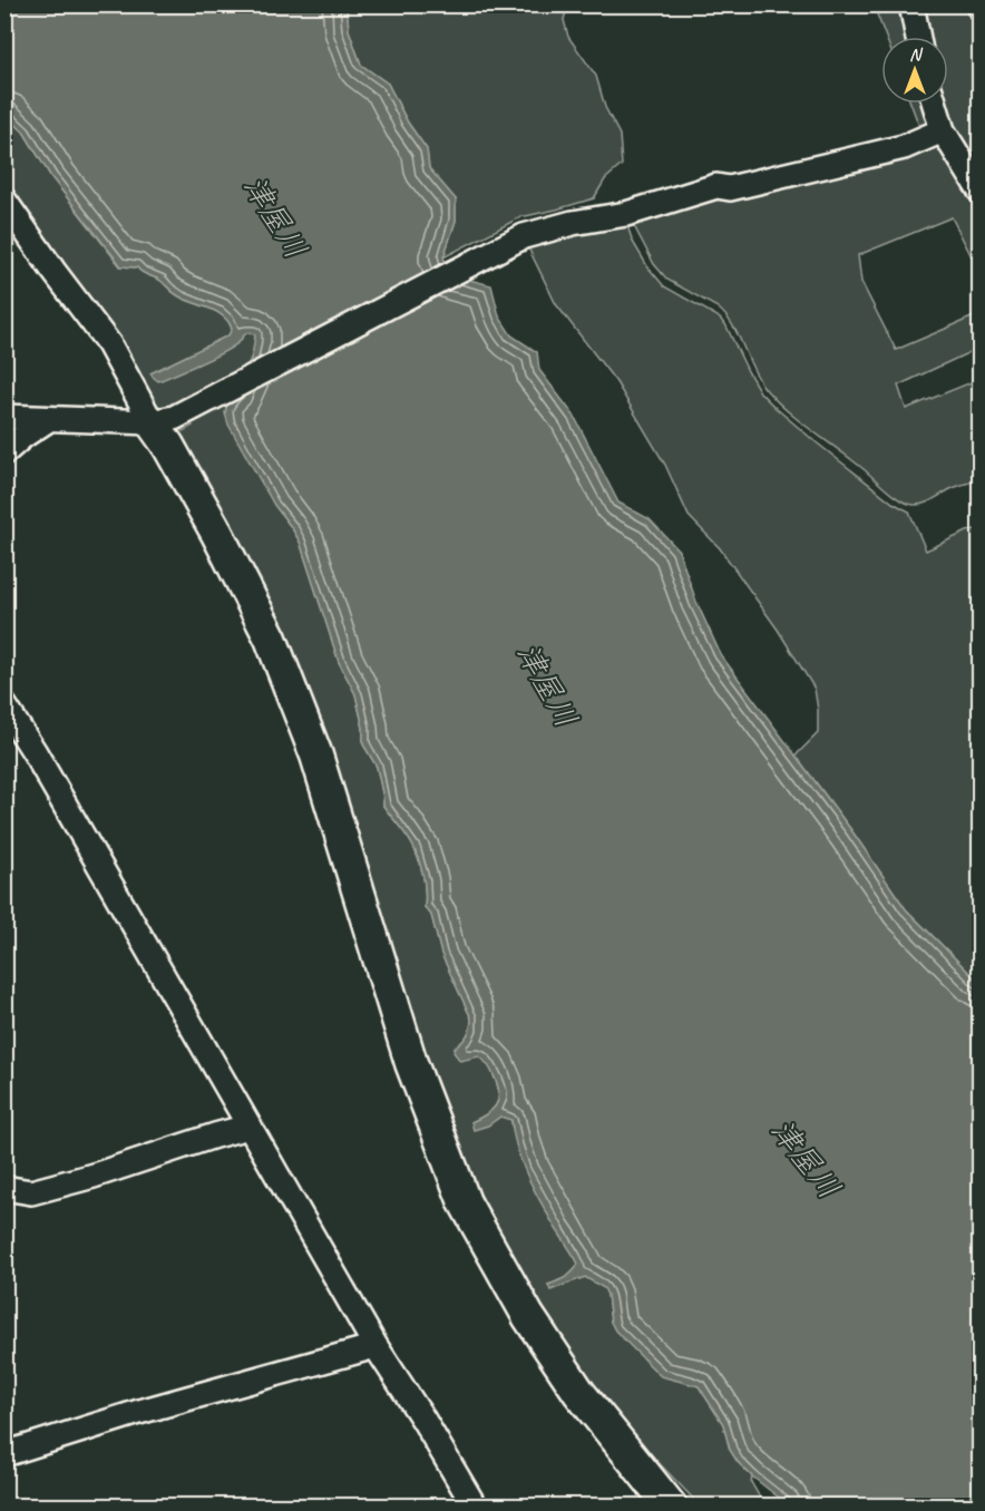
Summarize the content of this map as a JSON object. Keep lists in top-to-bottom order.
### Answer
{
  "water": ["津屋川"],
  "north": "top"
}
